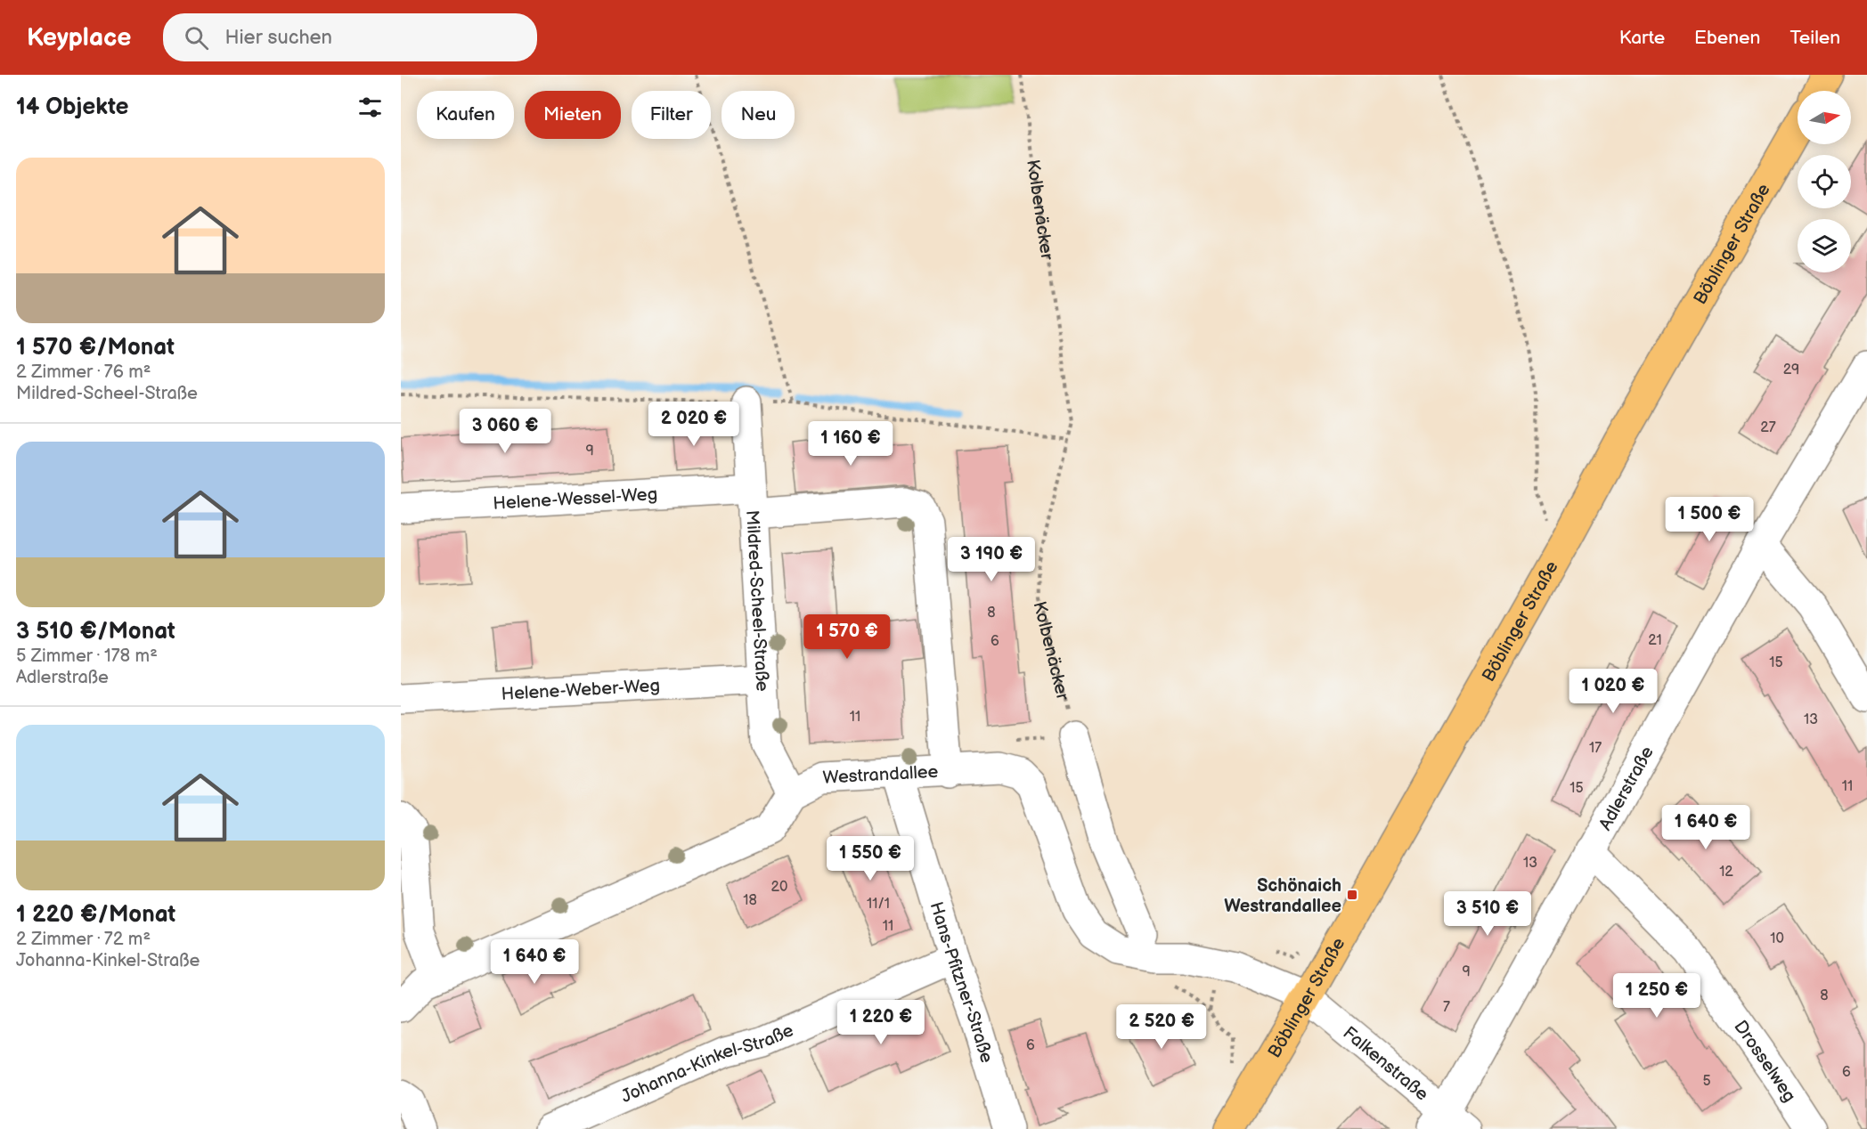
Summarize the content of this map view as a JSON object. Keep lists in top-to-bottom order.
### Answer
{
  "streets": {
    "main road": ["Böblinger Straße"],
    "street": [
      "Helene-Wessel-Weg",
      "Mildred-Scheel-Straße",
      "Helene-Weber-Weg",
      "Westrandallee",
      "Adlerstraße",
      "Hans-Pfitzner-Straße",
      "Drosselweg",
      "Johanna-Kinkel-Straße",
      "Falkenstraße"
    ],
    "path": ["Kolbenäcker"]
  },
  "crossings": [
    ["Böblinger Straße", "Westrandallee"],
    ["Böblinger Straße", "Falkenstraße"],
    ["Helene-Wessel-Weg", "Mildred-Scheel-Straße"],
    ["Helene-Wessel-Weg", "Westrandallee"],
    ["Mildred-Scheel-Straße", "Helene-Weber-Weg"],
    ["Mildred-Scheel-Straße", "Westrandallee"],
    ["Westrandallee", "Hans-Pfitzner-Straße"],
    ["Westrandallee", "Falkenstraße"],
    ["Adlerstraße", "Drosselweg"],
    ["Adlerstraße", "Falkenstraße"],
    ["Hans-Pfitzner-Straße", "Johanna-Kinkel-Straße"]
  ],
  "places": {
    "transit": ["Schönaich Westrandallee"]
  },
  "house_numbers": [
    "29",
    "27",
    "9",
    "8",
    "21",
    "6",
    "15",
    "11",
    "13",
    "17",
    "11",
    "15",
    "13",
    "12",
    "20",
    "18",
    "11/1",
    "11",
    "10",
    "9",
    "8",
    "7",
    "6",
    "6",
    "5"
  ],
  "north": "right",
  "page": {
    "header": "Keyplace",
    "search": "Hier suchen",
    "nav": ["Karte", "Ebenen", "Teilen"],
    "heading": "14 Objekte",
    "chip": [
      "Kaufen",
      "Mieten",
      "Filter",
      "Neu"
    ],
    "list": [
      {
        "name": "1 570 €/Monat",
        "note": "2 Zimmer · 76 m² · Mildred-Scheel-Straße"
      },
      {
        "name": "3 510 €/Monat",
        "note": "5 Zimmer · 178 m² · Adlerstraße"
      },
      {
        "name": "1 220 €/Monat",
        "note": "2 Zimmer · 72 m² · Johanna-Kinkel-Straße"
      }
    ],
    "price": [
      "2 020 €",
      "3 060 €",
      "1 160 €",
      "1 500 €",
      "3 190 €",
      "1 570 €",
      "1 020 €",
      "1 640 €",
      "1 550 €",
      "3 510 €",
      "1 640 €",
      "1 250 €",
      "1 220 €",
      "2 520 €"
    ]
  }
}
